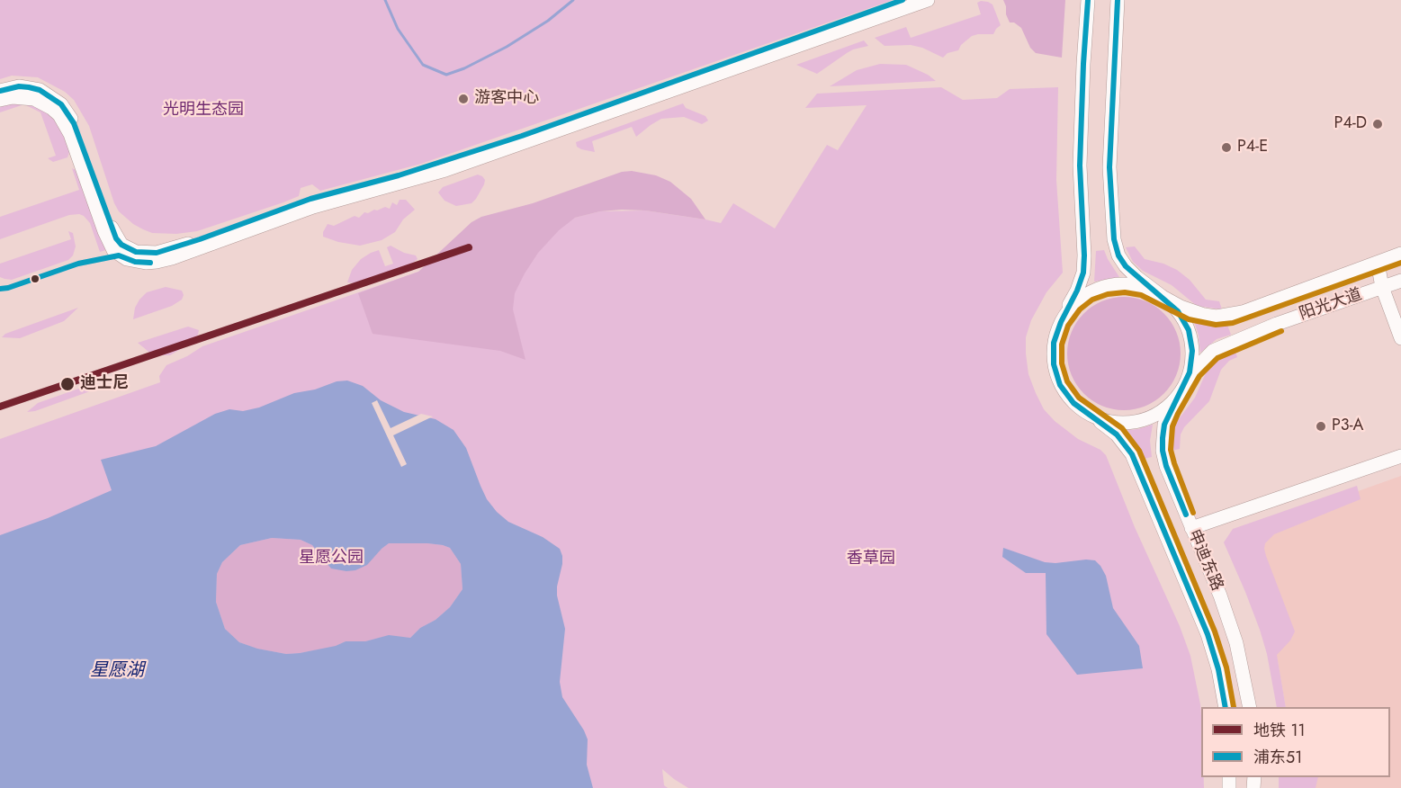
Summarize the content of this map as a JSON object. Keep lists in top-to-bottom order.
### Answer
{
  "streets": {
    "street": ["阳光大道", "申迪东路"]
  },
  "crossings": [
    ["阳光大道", "申迪东路"]
  ],
  "water": ["星愿湖"],
  "parks": ["光明生态园", "星愿公园", "香草园"],
  "places": [
    "游客中心",
    "P4-D",
    "P4-E",
    "迪士尼",
    "P3-A"
  ],
  "lines": ["transit line 浦东51", "metro line 11"],
  "legend": ["地铁 11", "浦东51"]
}
